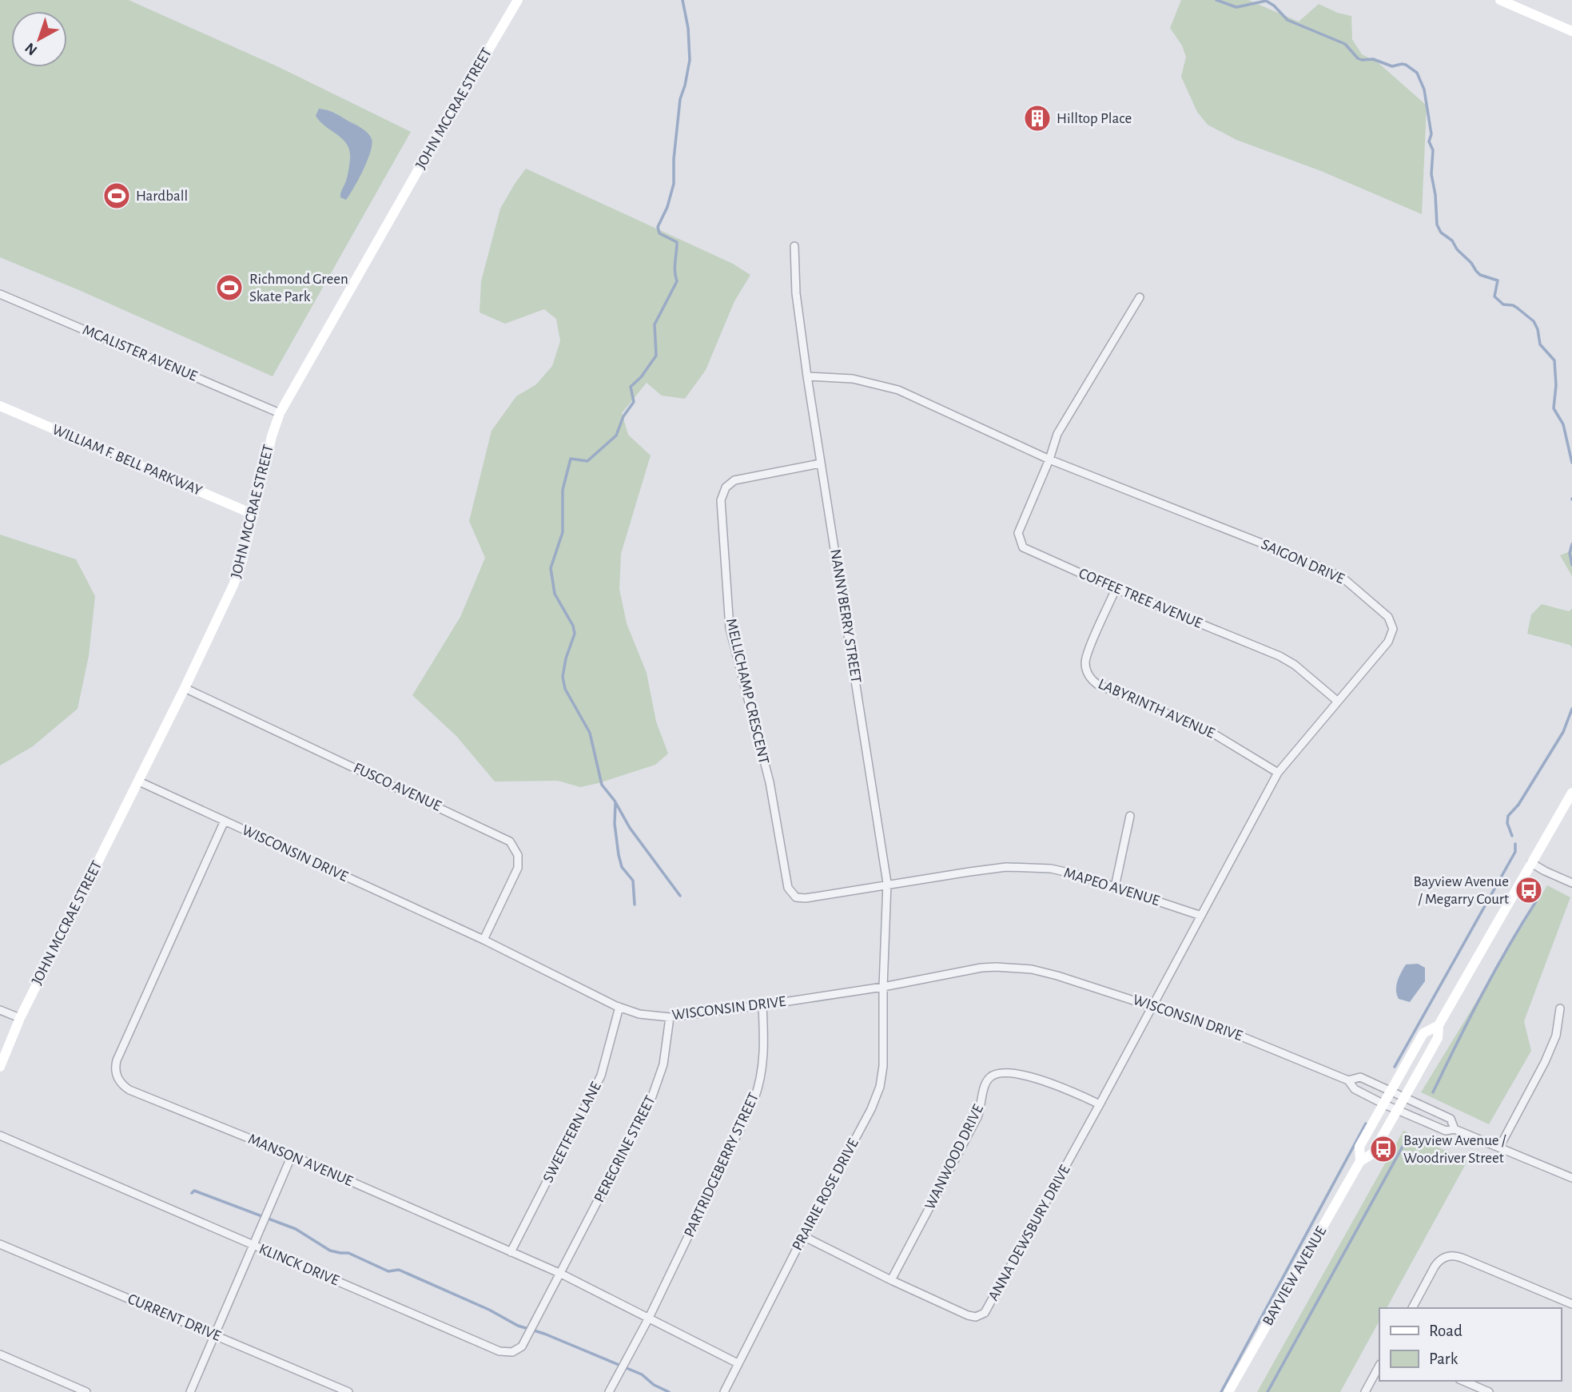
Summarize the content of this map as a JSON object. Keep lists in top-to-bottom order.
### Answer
{
  "streets": {
    "street": [
      "JOHN MCCRAE STREET",
      "MCALISTER AVENUE",
      "WILLIAM F. BELL PARKWAY",
      "SAIGON DRIVE",
      "COFFEE TREE AVENUE",
      "NANNYBERRY STREET",
      "MELLICHAMP CRESCENT",
      "LABYRINTH AVENUE",
      "FUSCO AVENUE",
      "WISCONSIN DRIVE",
      "MAPEO AVENUE",
      "SWEETFERN LANE",
      "PEREGRINE STREET",
      "WANWOOD DRIVE",
      "MANSON AVENUE",
      "PARTRIDGEBERRY STREET",
      "PRAIRIE ROSE DRIVE",
      "ANNA DEWSBURY DRIVE",
      "KLINCK DRIVE",
      "BAYVIEW AVENUE",
      "CURRENT DRIVE"
    ]
  },
  "crossings": [
    ["JOHN MCCRAE STREET", "MCALISTER AVENUE"],
    ["JOHN MCCRAE STREET", "WILLIAM F. BELL PARKWAY"],
    ["JOHN MCCRAE STREET", "FUSCO AVENUE"],
    ["JOHN MCCRAE STREET", "WISCONSIN DRIVE"],
    ["SAIGON DRIVE", "COFFEE TREE AVENUE"],
    ["SAIGON DRIVE", "NANNYBERRY STREET"],
    ["SAIGON DRIVE", "LABYRINTH AVENUE"],
    ["SAIGON DRIVE", "WISCONSIN DRIVE"],
    ["SAIGON DRIVE", "MAPEO AVENUE"],
    ["SAIGON DRIVE", "ANNA DEWSBURY DRIVE"],
    ["COFFEE TREE AVENUE", "LABYRINTH AVENUE"],
    ["NANNYBERRY STREET", "MELLICHAMP CRESCENT"],
    ["NANNYBERRY STREET", "WISCONSIN DRIVE"],
    ["NANNYBERRY STREET", "MAPEO AVENUE"],
    ["NANNYBERRY STREET", "PRAIRIE ROSE DRIVE"],
    ["MELLICHAMP CRESCENT", "MAPEO AVENUE"],
    ["FUSCO AVENUE", "WISCONSIN DRIVE"],
    ["WISCONSIN DRIVE", "SWEETFERN LANE"],
    ["WISCONSIN DRIVE", "PEREGRINE STREET"],
    ["WISCONSIN DRIVE", "MANSON AVENUE"],
    ["WISCONSIN DRIVE", "PARTRIDGEBERRY STREET"],
    ["WISCONSIN DRIVE", "PRAIRIE ROSE DRIVE"],
    ["WISCONSIN DRIVE", "ANNA DEWSBURY DRIVE"],
    ["WISCONSIN DRIVE", "BAYVIEW AVENUE"],
    ["SWEETFERN LANE", "MANSON AVENUE"],
    ["PEREGRINE STREET", "MANSON AVENUE"],
    ["PEREGRINE STREET", "KLINCK DRIVE"],
    ["WANWOOD DRIVE", "ANNA DEWSBURY DRIVE"],
    ["MANSON AVENUE", "PARTRIDGEBERRY STREET"],
    ["MANSON AVENUE", "PRAIRIE ROSE DRIVE"],
    ["MANSON AVENUE", "KLINCK DRIVE"],
    ["PRAIRIE ROSE DRIVE", "ANNA DEWSBURY DRIVE"]
  ],
  "places": {
    "building": ["Hilltop Place"],
    "sports": ["Hardball", "Richmond Green Skate Park"],
    "bus stop": ["Bayview Avenue / Megarry Court", "Bayview Avenue / Woodriver Street"]
  },
  "legend": ["Road", "Park"],
  "north": "bottom left"
}
